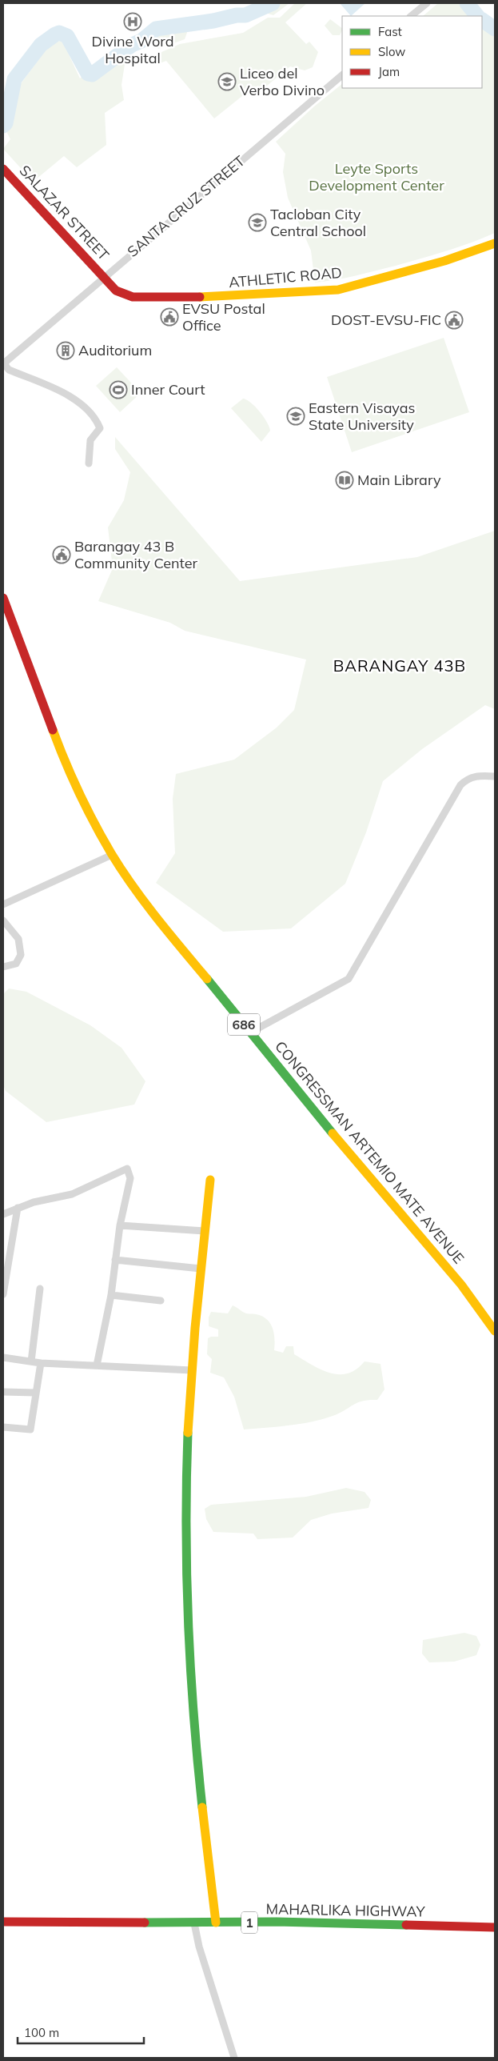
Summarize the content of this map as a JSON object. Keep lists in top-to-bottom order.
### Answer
{
  "streets": {
    "main road": [
      "SALAZAR STREET",
      "ATHLETIC ROAD",
      "686",
      "CONGRESSMAN ARTEMIO MATE AVENUE",
      "MAHARLIKA HIGHWAY",
      "1"
    ],
    "street": ["SANTA CRUZ STREET"]
  },
  "crossings": [
    ["SANTA CRUZ STREET", "SALAZAR STREET"],
    ["SANTA CRUZ STREET", "ATHLETIC ROAD"],
    ["SALAZAR STREET", "ATHLETIC ROAD"]
  ],
  "districts": ["BARANGAY 43B"],
  "parks": ["Leyte Sports Development Center"],
  "places": {
    "hospital": ["Divine Word Hospital"],
    "school or university": ["Liceo del Verbo Divino", "Tacloban City Central School", "Eastern Visayas State University"],
    "public building": ["EVSU Postal Office", "DOST-EVSU-FIC", "Barangay 43 B Community Center"],
    "building": ["Auditorium"],
    "sports": ["Inner Court"],
    "library": ["Main Library"]
  },
  "legend": ["Fast", "Slow", "Jam"],
  "scale_bar": "100 m"
}
